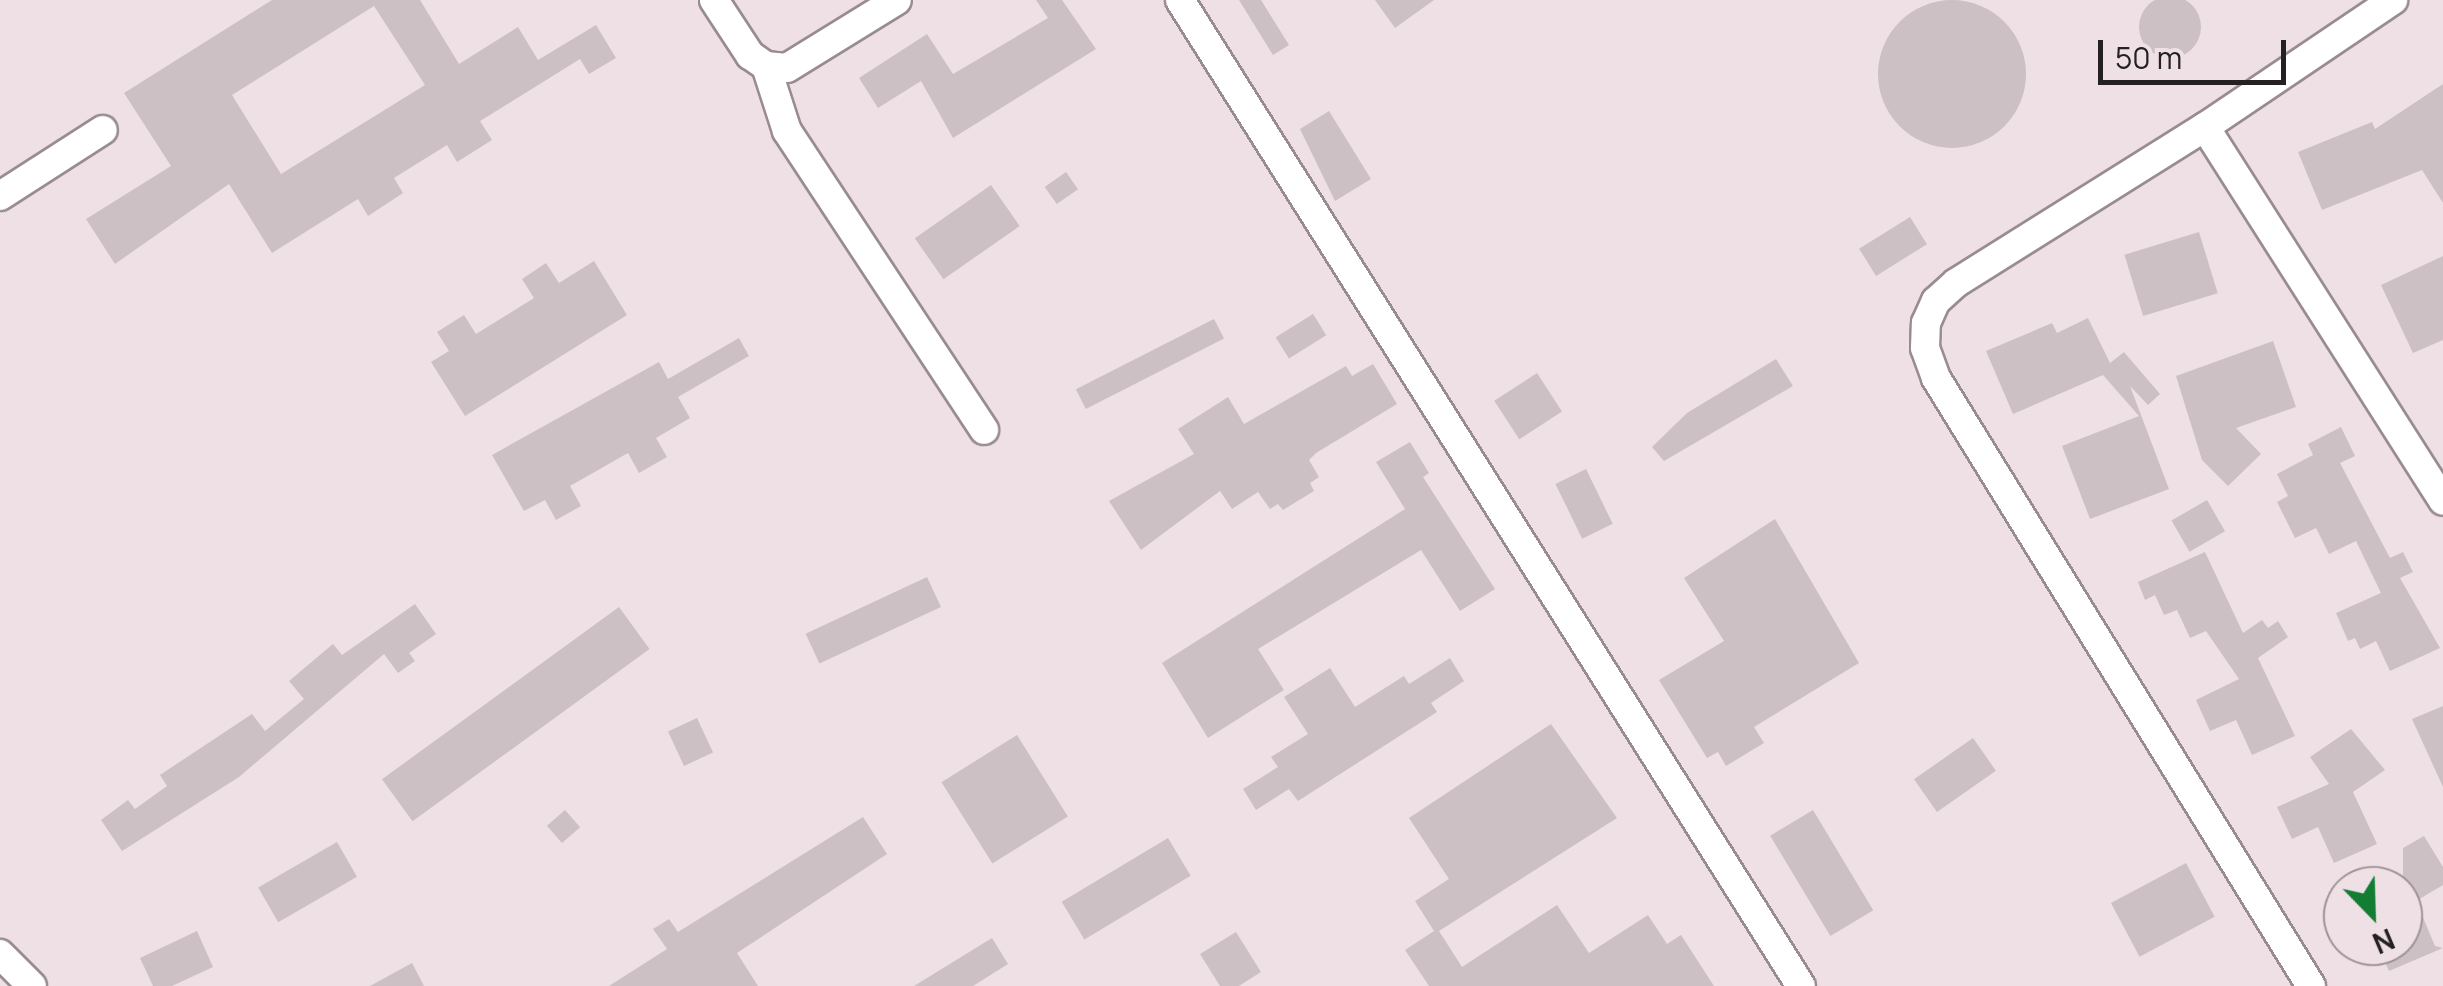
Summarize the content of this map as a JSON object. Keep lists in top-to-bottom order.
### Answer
{
  "scale_bar": "50 m",
  "north": "bottom right"
}
